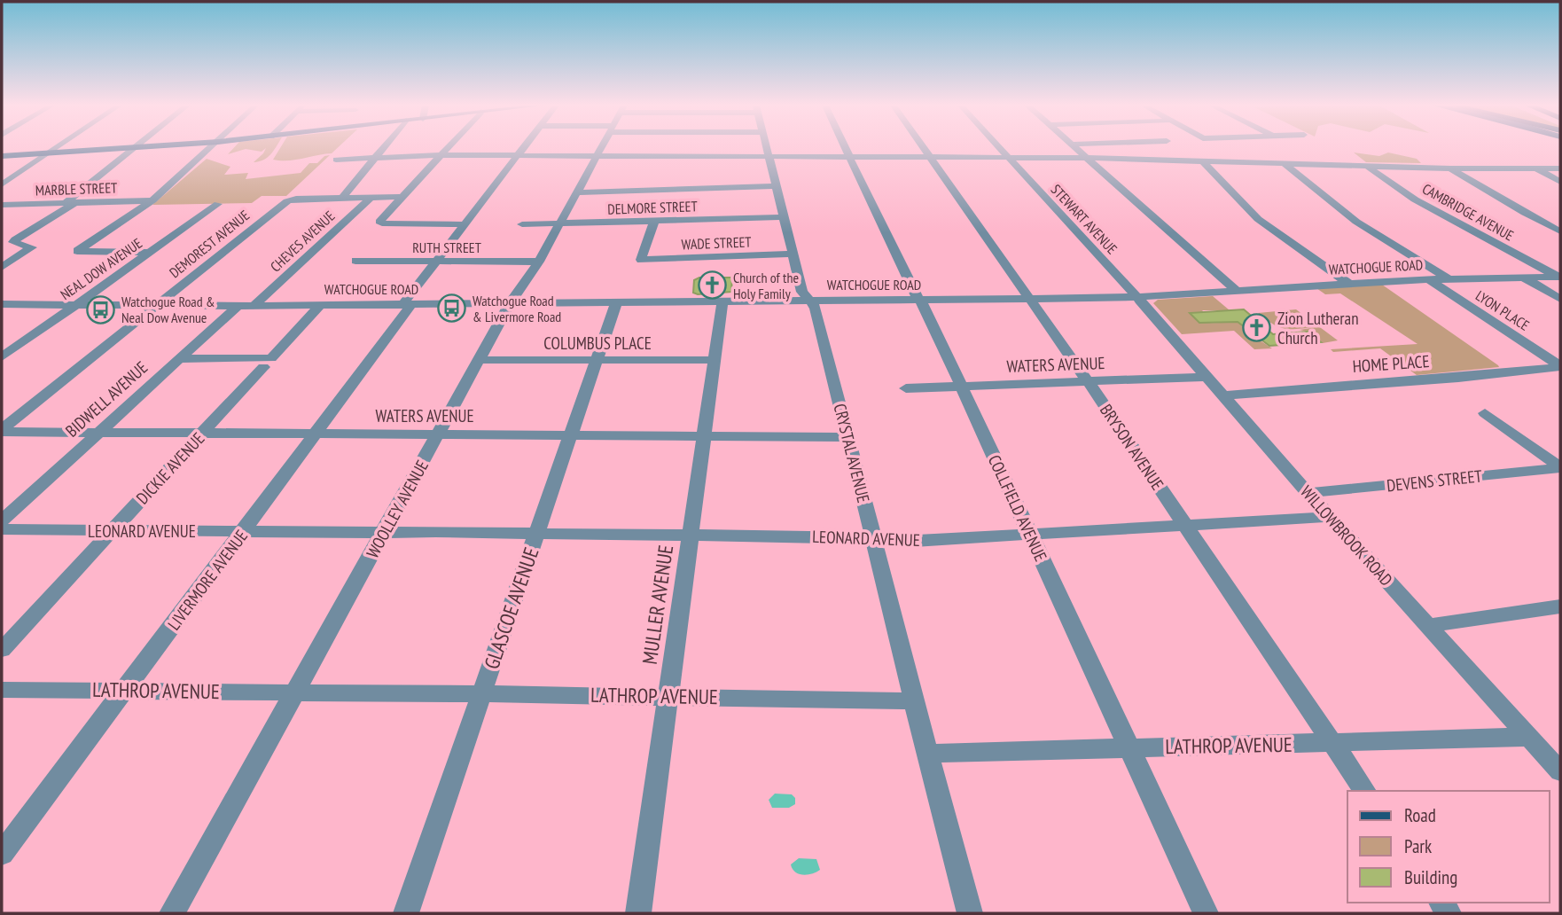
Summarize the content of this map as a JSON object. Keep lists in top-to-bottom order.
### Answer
{
  "streets": {
    "street": [
      "MARBLE STREET",
      "DELMORE STREET",
      "CAMBRIDGE AVENUE",
      "STEWART AVENUE",
      "CHEVES AVENUE",
      "WADE STREET",
      "DEMOREST AVENUE",
      "RUTH STREET",
      "WATCHOGUE ROAD",
      "NEAL DOW AVENUE",
      "LYON PLACE",
      "COLUMBUS PLACE",
      "HOME PLACE",
      "WATERS AVENUE",
      "BIDWELL AVENUE",
      "BRYSON AVENUE",
      "CRYSTAL AVENUE",
      "DICKIE AVENUE",
      "DEVENS STREET",
      "COLLFIELD AVENUE",
      "WOOLLEY AVENUE",
      "LEONARD AVENUE",
      "WILLOWBROOK ROAD",
      "LIVERMORE AVENUE",
      "MULLER AVENUE",
      "GLASCOE AVENUE",
      "LATHROP AVENUE"
    ]
  },
  "crossings": [
    ["DELMORE STREET", "WADE STREET"],
    ["DELMORE STREET", "CRYSTAL AVENUE"],
    ["DELMORE STREET", "WOOLLEY AVENUE"],
    ["CAMBRIDGE AVENUE", "WATCHOGUE ROAD"],
    ["STEWART AVENUE", "WATCHOGUE ROAD"],
    ["STEWART AVENUE", "WILLOWBROOK ROAD"],
    ["CHEVES AVENUE", "WATCHOGUE ROAD"],
    ["WADE STREET", "CRYSTAL AVENUE"],
    ["DEMOREST AVENUE", "WATCHOGUE ROAD"],
    ["DEMOREST AVENUE", "WATERS AVENUE"],
    ["RUTH STREET", "WOOLLEY AVENUE"],
    ["RUTH STREET", "LIVERMORE AVENUE"],
    ["WATCHOGUE ROAD", "NEAL DOW AVENUE"],
    ["WATCHOGUE ROAD", "LYON PLACE"],
    ["WATCHOGUE ROAD", "BIDWELL AVENUE"],
    ["WATCHOGUE ROAD", "BRYSON AVENUE"],
    ["WATCHOGUE ROAD", "CRYSTAL AVENUE"],
    ["WATCHOGUE ROAD", "DICKIE AVENUE"],
    ["WATCHOGUE ROAD", "COLLFIELD AVENUE"],
    ["WATCHOGUE ROAD", "WOOLLEY AVENUE"],
    ["WATCHOGUE ROAD", "WILLOWBROOK ROAD"],
    ["WATCHOGUE ROAD", "LIVERMORE AVENUE"],
    ["WATCHOGUE ROAD", "MULLER AVENUE"],
    ["WATCHOGUE ROAD", "GLASCOE AVENUE"],
    ["LYON PLACE", "HOME PLACE"],
    ["COLUMBUS PLACE", "WOOLLEY AVENUE"],
    ["COLUMBUS PLACE", "MULLER AVENUE"],
    ["COLUMBUS PLACE", "GLASCOE AVENUE"],
    ["HOME PLACE", "WILLOWBROOK ROAD"],
    ["WATERS AVENUE", "BIDWELL AVENUE"],
    ["WATERS AVENUE", "BRYSON AVENUE"],
    ["WATERS AVENUE", "CRYSTAL AVENUE"],
    ["WATERS AVENUE", "DICKIE AVENUE"],
    ["WATERS AVENUE", "COLLFIELD AVENUE"],
    ["WATERS AVENUE", "WOOLLEY AVENUE"],
    ["WATERS AVENUE", "WILLOWBROOK ROAD"],
    ["WATERS AVENUE", "LIVERMORE AVENUE"],
    ["WATERS AVENUE", "MULLER AVENUE"],
    ["WATERS AVENUE", "GLASCOE AVENUE"],
    ["BRYSON AVENUE", "LEONARD AVENUE"],
    ["BRYSON AVENUE", "LATHROP AVENUE"],
    ["CRYSTAL AVENUE", "LEONARD AVENUE"],
    ["CRYSTAL AVENUE", "LATHROP AVENUE"],
    ["DICKIE AVENUE", "LEONARD AVENUE"],
    ["DEVENS STREET", "WILLOWBROOK ROAD"],
    ["COLLFIELD AVENUE", "LEONARD AVENUE"],
    ["COLLFIELD AVENUE", "LATHROP AVENUE"],
    ["WOOLLEY AVENUE", "LEONARD AVENUE"],
    ["WOOLLEY AVENUE", "LATHROP AVENUE"],
    ["LEONARD AVENUE", "WILLOWBROOK ROAD"],
    ["LEONARD AVENUE", "LIVERMORE AVENUE"],
    ["LEONARD AVENUE", "MULLER AVENUE"],
    ["LEONARD AVENUE", "GLASCOE AVENUE"],
    ["WILLOWBROOK ROAD", "LATHROP AVENUE"],
    ["LIVERMORE AVENUE", "LATHROP AVENUE"],
    ["MULLER AVENUE", "LATHROP AVENUE"],
    ["GLASCOE AVENUE", "LATHROP AVENUE"]
  ],
  "places": {
    "church": ["Church of the Holy Family", "Zion Lutheran Church"],
    "bus stop": ["Watchogue Road & Livermore Road", "Watchogue Road & Neal Dow Avenue"]
  },
  "legend": ["Road", "Park", "Building"]
}
